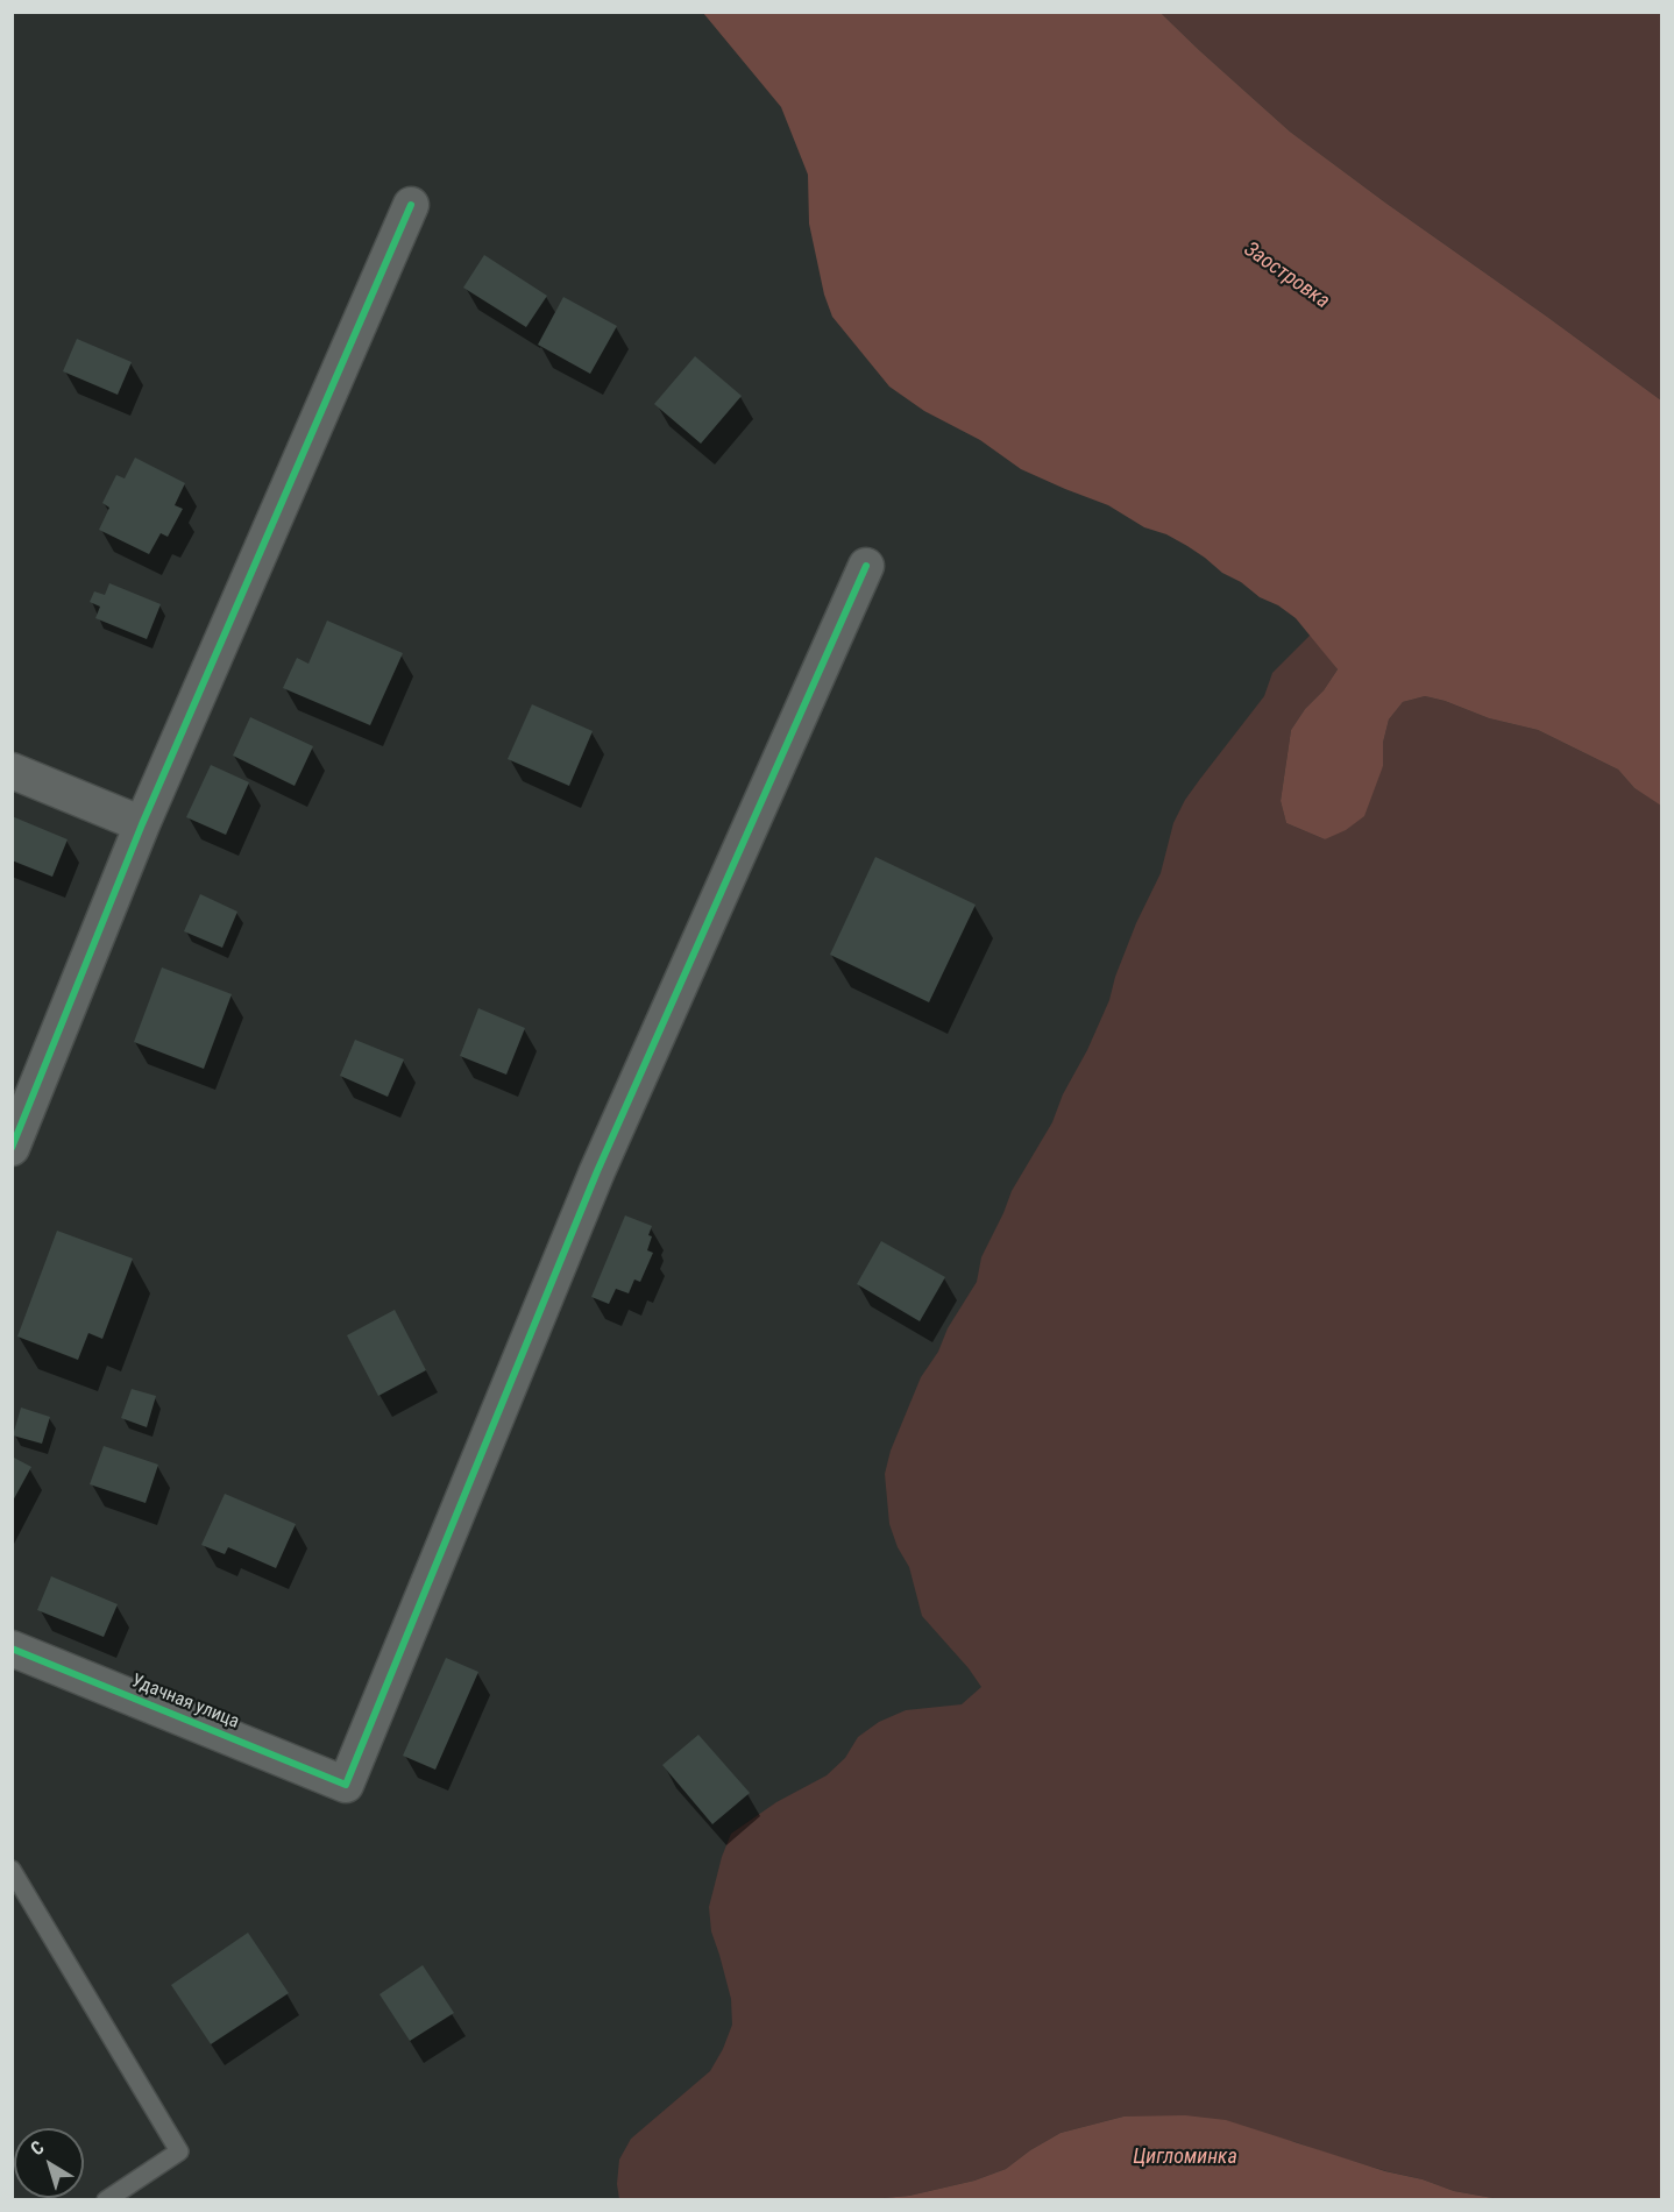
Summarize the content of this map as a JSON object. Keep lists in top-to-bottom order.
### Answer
{
  "streets": {
    "street": ["Удачная улица"]
  },
  "water": ["Заостровка", "Цигломинка"],
  "north": "top left"
}
